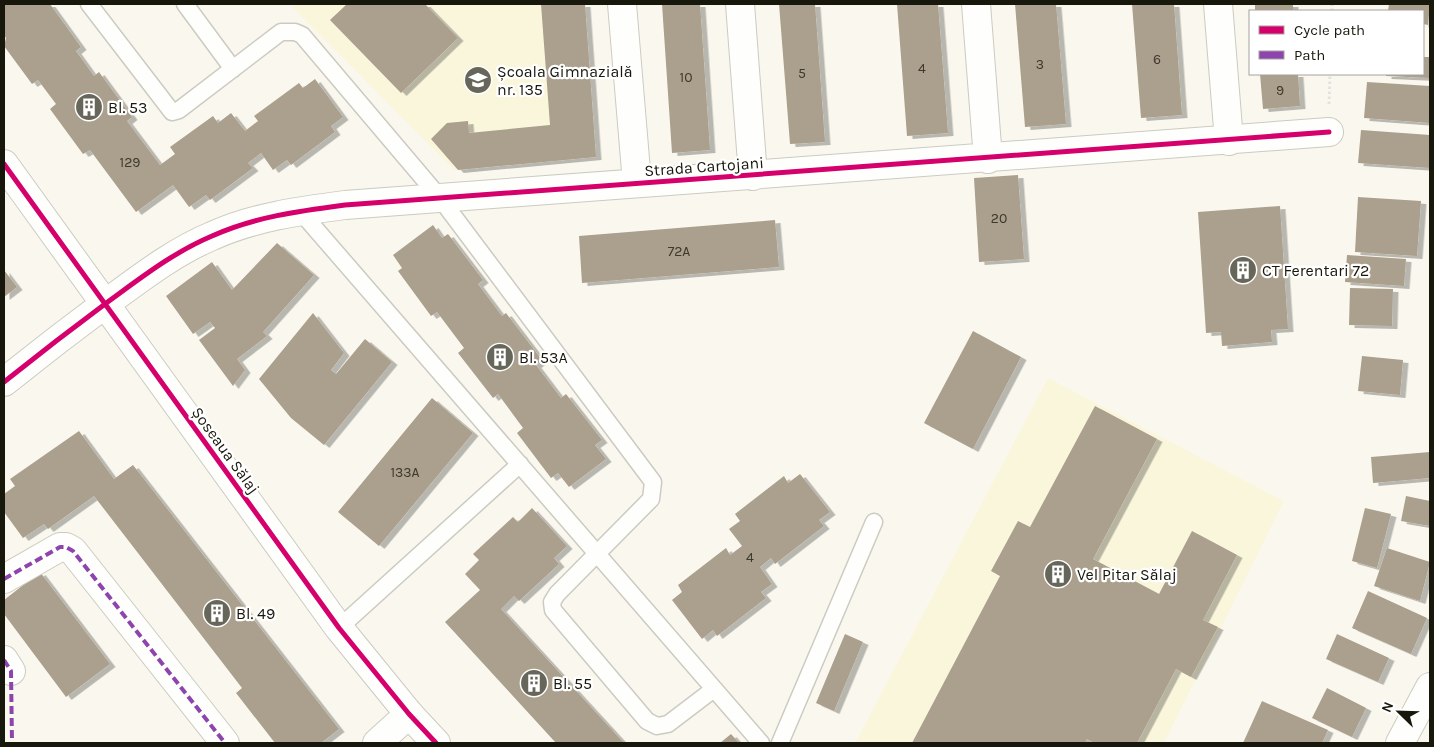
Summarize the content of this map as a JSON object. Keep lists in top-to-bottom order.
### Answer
{
  "streets": {
    "street": ["Strada Cartojani", "Șoseaua Sălaj"]
  },
  "crossings": [
    ["Strada Cartojani", "Șoseaua Sălaj"]
  ],
  "places": {
    "school or university": ["Școala Gimnazială nr. 135"],
    "building": [
      "Bl. 53",
      "CT Ferentari 72",
      "Bl. 53A",
      "Vel Pitar Sălaj",
      "Bl. 49",
      "Bl. 55"
    ]
  },
  "house_numbers": [
    "6",
    "3",
    "4",
    "5",
    "10",
    "9",
    "129",
    "20",
    "72A",
    "133A",
    "4"
  ],
  "legend": ["Cycle path", "Path"],
  "north": "top left"
}
